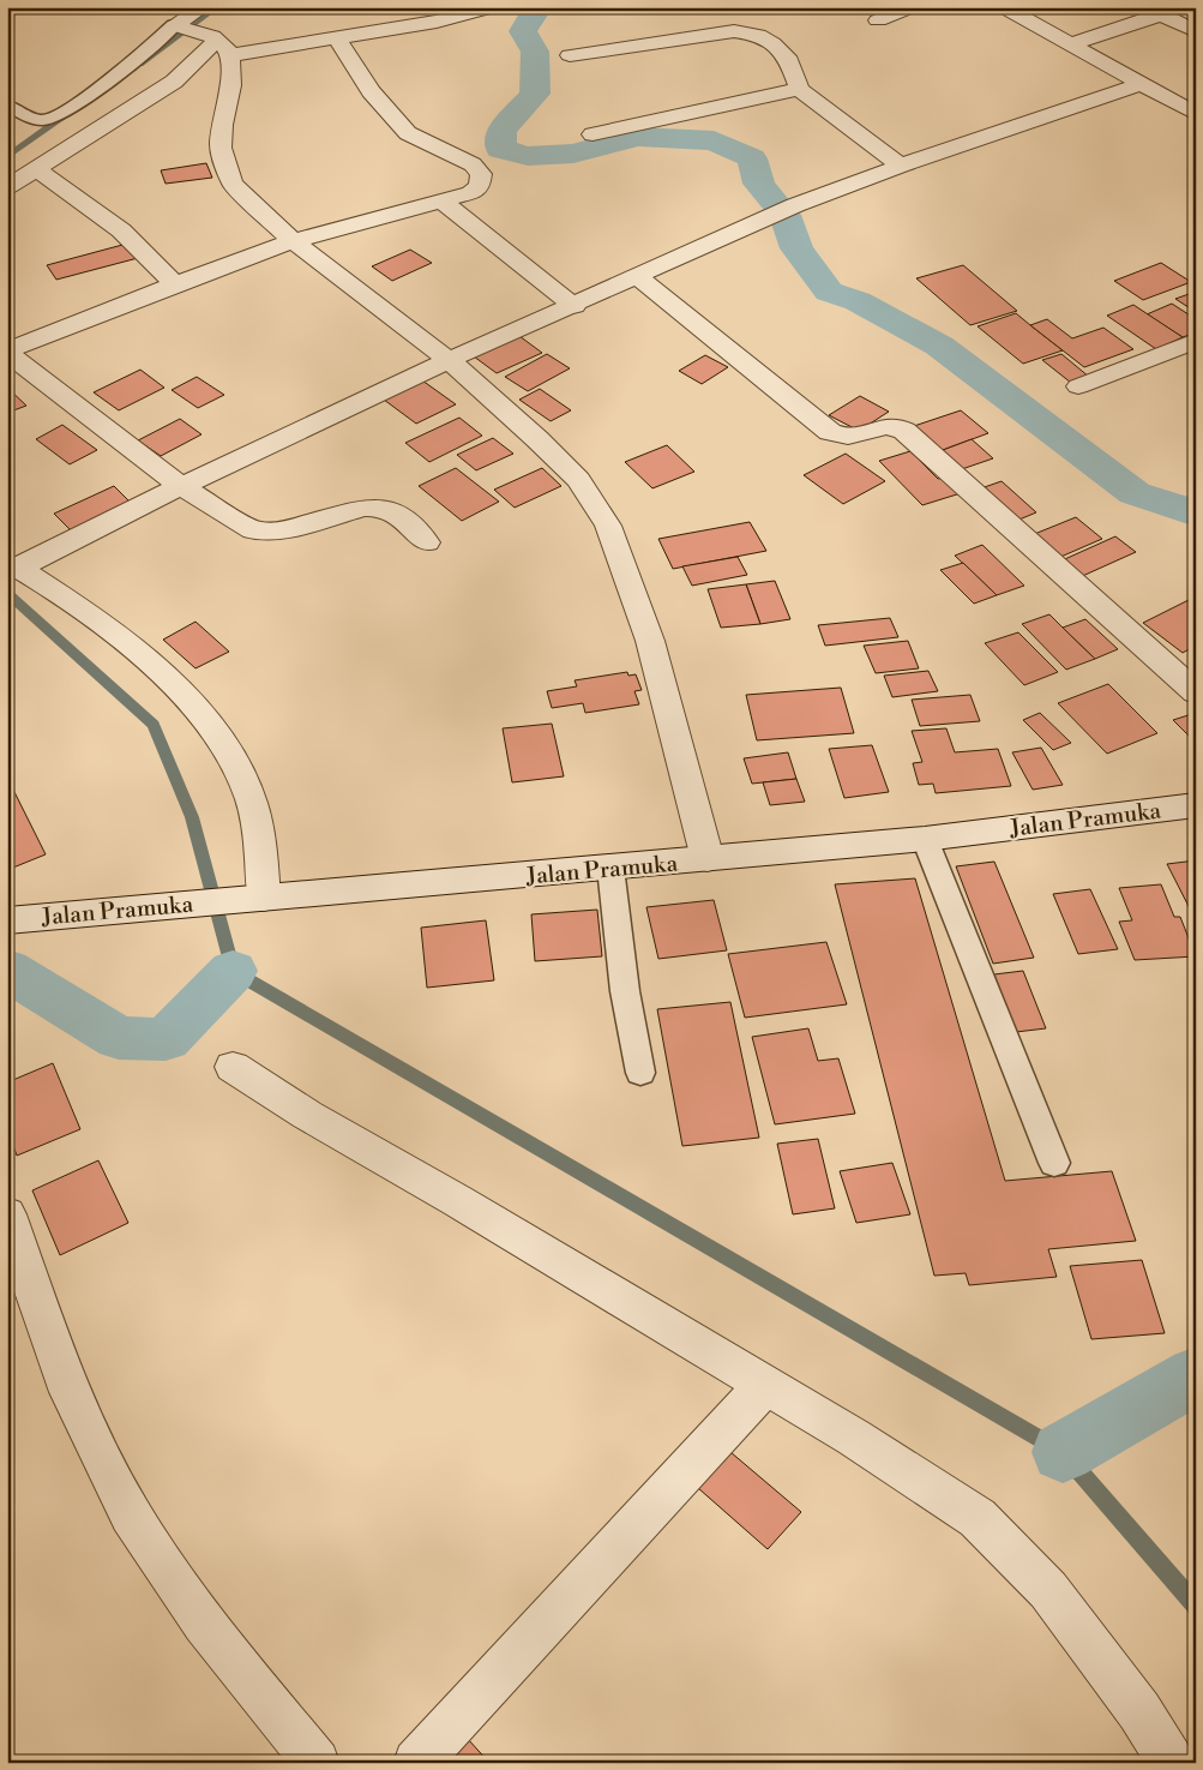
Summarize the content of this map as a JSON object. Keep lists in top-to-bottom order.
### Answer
{
  "streets": {
    "street": ["Jalan Pramuka"]
  }
}
